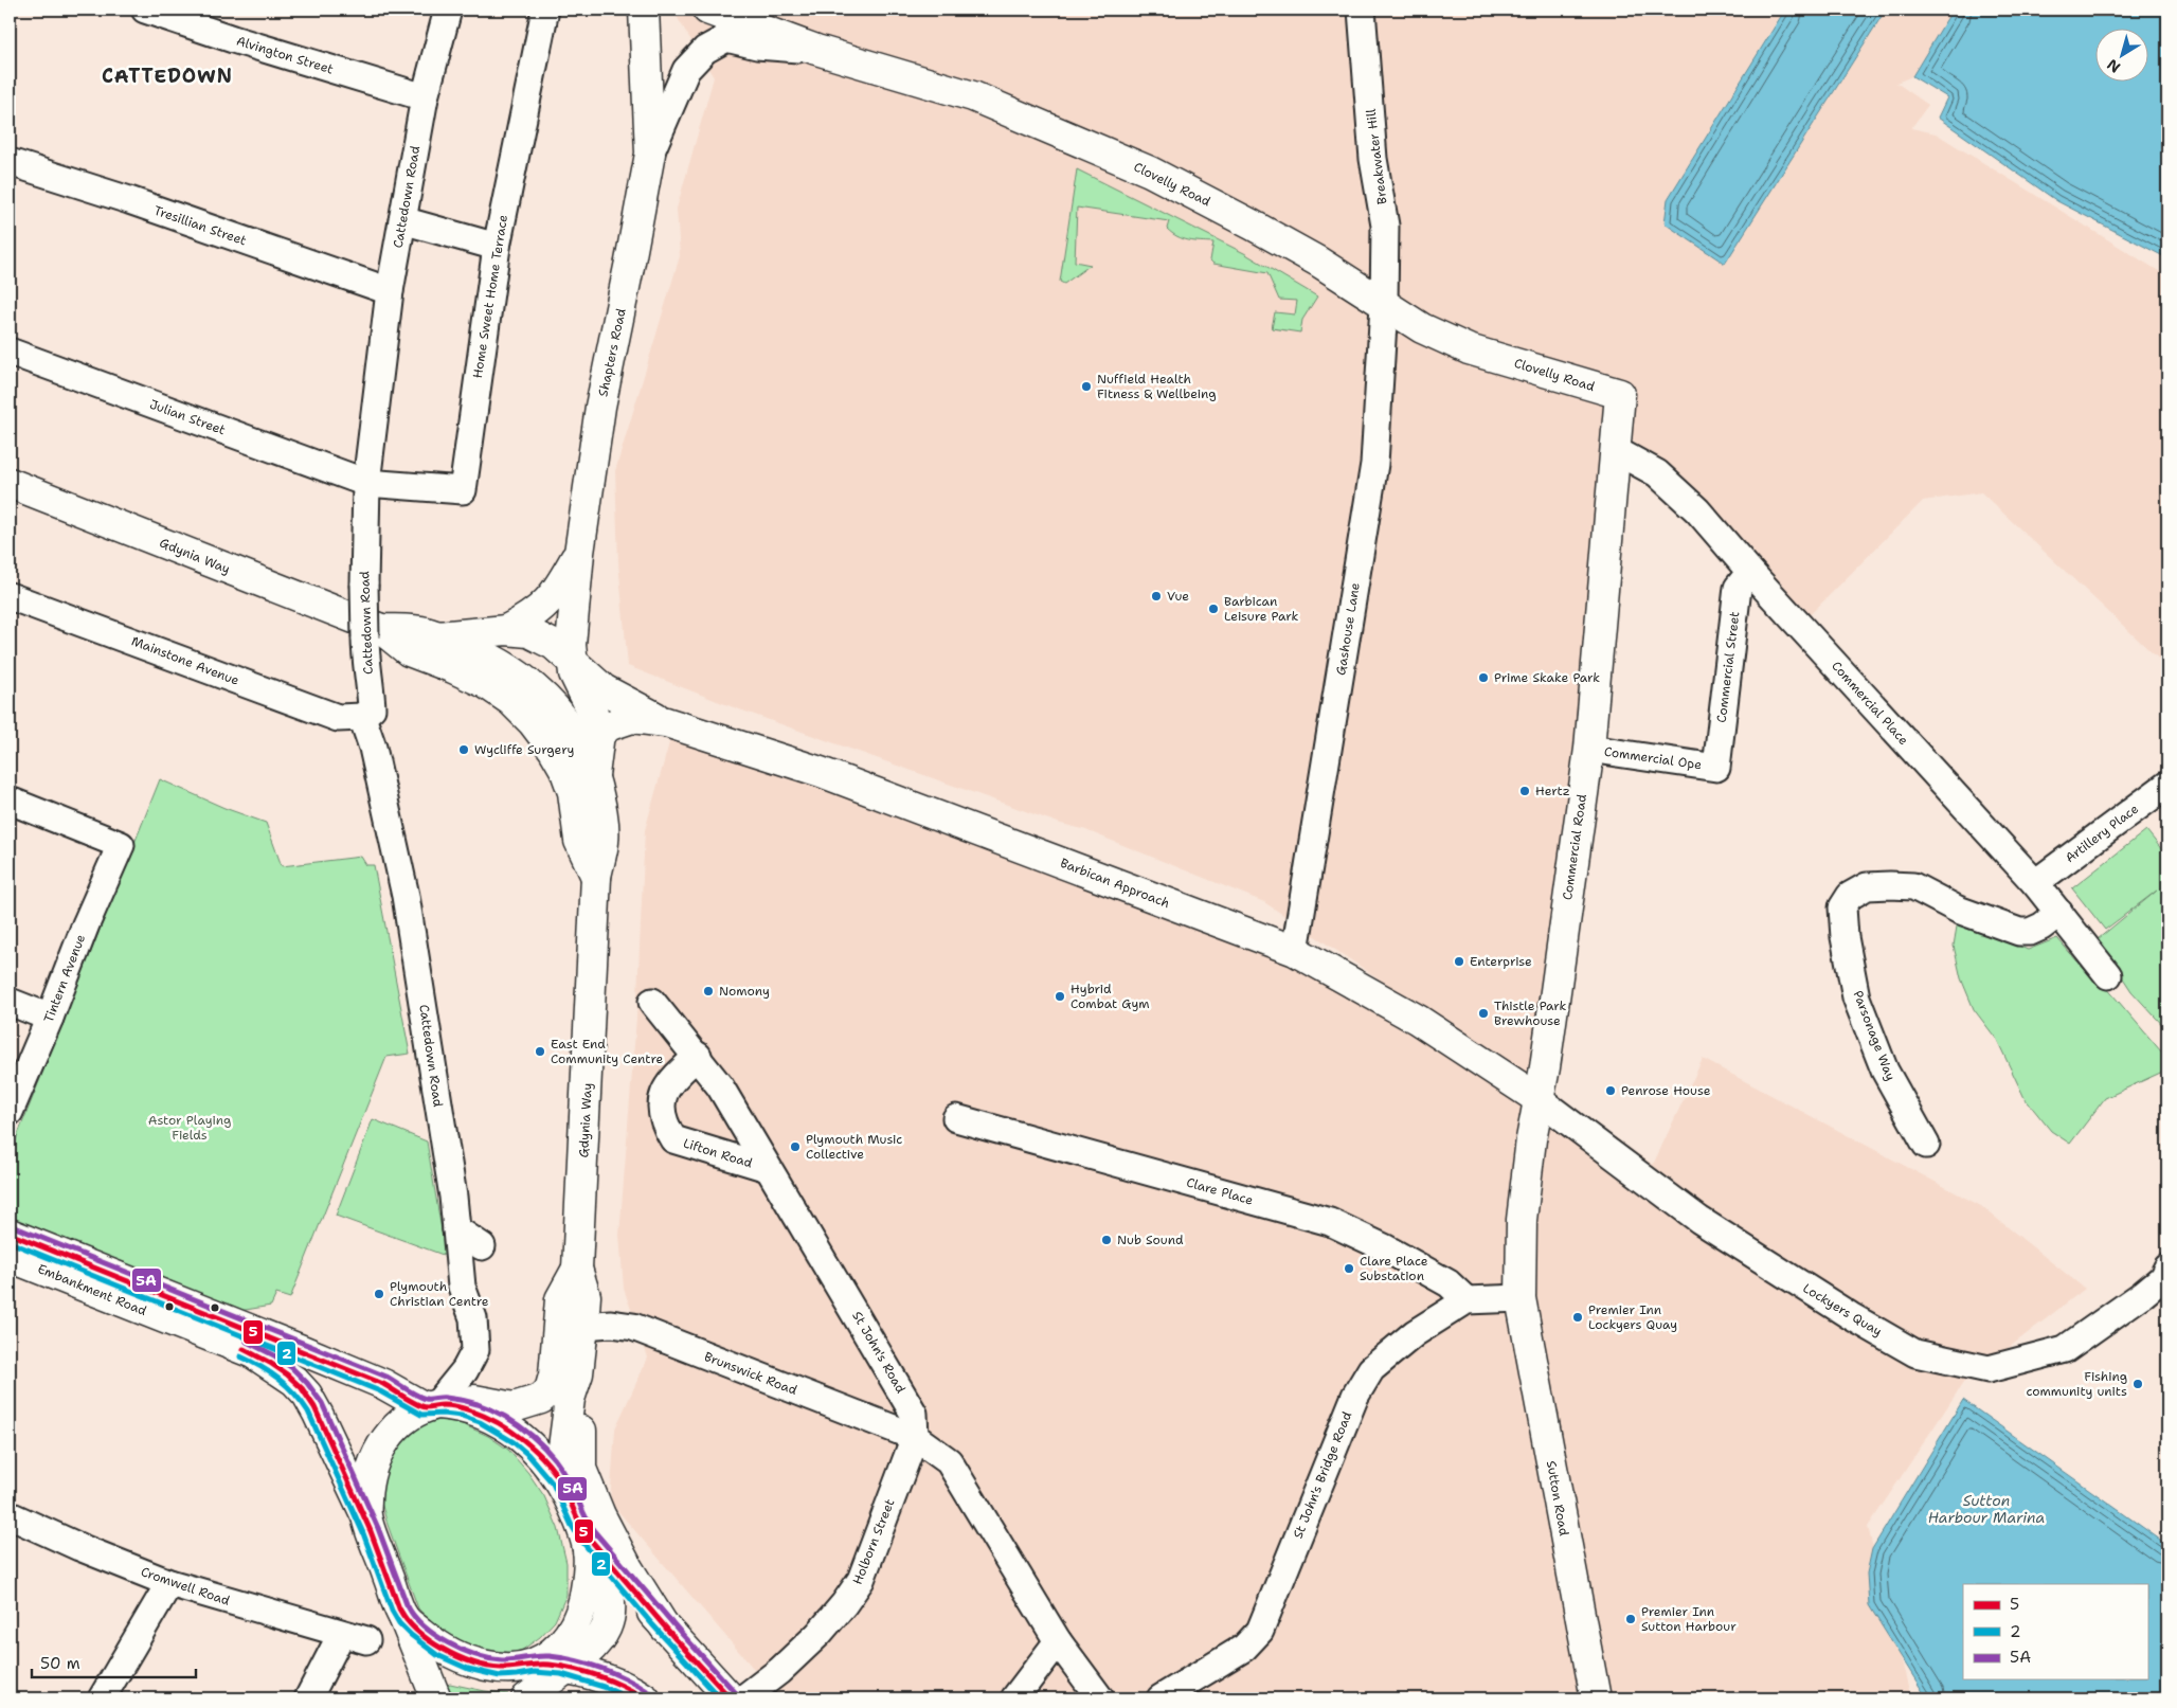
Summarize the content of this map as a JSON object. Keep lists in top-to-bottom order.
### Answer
{
  "streets": {
    "main road": [
      "Clovelly Road",
      "Shapters Road",
      "Gdynia Way",
      "Commercial Road",
      "Barbican Approach",
      "Embankment Road",
      "Sutton Road"
    ],
    "street": [
      "Alvington Street",
      "Breakwater Hill",
      "Cattedown Road",
      "Tresillian Street",
      "Home Sweet Home Terrace",
      "Julian Street",
      "Gashouse Lane",
      "Mainstone Avenue",
      "Commercial Street",
      "Commercial Place",
      "Commercial Ope",
      "Artillery Place",
      "Tintern Avenue",
      "Parsonage Way",
      "Lifton Road",
      "Clare Place",
      "Lockyers Quay",
      "St John's Road",
      "Brunswick Road",
      "St John's Bridge Road",
      "Holborn Street",
      "Cromwell Road"
    ]
  },
  "crossings": [
    ["Alvington Street", "Cattedown Road"],
    ["Breakwater Hill", "Clovelly Road"],
    ["Breakwater Hill", "Gashouse Lane"],
    ["Clovelly Road", "Shapters Road"],
    ["Clovelly Road", "Gashouse Lane"],
    ["Clovelly Road", "Commercial Road"],
    ["Cattedown Road", "Tresillian Street"],
    ["Cattedown Road", "Home Sweet Home Terrace"],
    ["Cattedown Road", "Julian Street"],
    ["Cattedown Road", "Gdynia Way"],
    ["Cattedown Road", "Mainstone Avenue"],
    ["Cattedown Road", "Embankment Road"],
    ["Home Sweet Home Terrace", "Julian Street"],
    ["Shapters Road", "Barbican Approach"],
    ["Gdynia Way", "Barbican Approach"],
    ["Gdynia Way", "Embankment Road"],
    ["Gdynia Way", "Brunswick Road"],
    ["Gashouse Lane", "Barbican Approach"],
    ["Commercial Street", "Commercial Place"],
    ["Commercial Street", "Commercial Ope"],
    ["Commercial Place", "Artillery Place"],
    ["Commercial Place", "Commercial Road"],
    ["Commercial Place", "Parsonage Way"],
    ["Commercial Ope", "Commercial Road"],
    ["Commercial Road", "Barbican Approach"],
    ["Commercial Road", "Lockyers Quay"],
    ["Commercial Road", "Sutton Road"],
    ["Barbican Approach", "Lockyers Quay"],
    ["Lifton Road", "St John's Road"],
    ["Clare Place", "St John's Bridge Road"],
    ["St John's Road", "Brunswick Road"],
    ["St John's Road", "Holborn Street"],
    ["Brunswick Road", "Holborn Street"]
  ],
  "districts": ["CATTEDOWN"],
  "water": ["Sutton Harbour Marina"],
  "parks": ["Astor Playing Fields"],
  "places": [
    "Nuffield Health Fitness & Wellbeing",
    "Vue",
    "Barbican Leisure Park",
    "Prime Skake Park",
    "Wycliffe Surgery",
    "Hertz",
    "Enterprise",
    "Nomony",
    "Hybrid Combat Gym",
    "Thistle Park Brewhouse",
    "East End Community Centre",
    "Penrose House",
    "Plymouth Music Collective",
    "Nub Sound",
    "Clare Place Substation",
    "Plymouth Christian Centre",
    "Premier Inn Lockyers Quay",
    "Fishing community units",
    "Premier Inn Sutton Harbour"
  ],
  "lines": ["transit line 5A", "transit line 5", "transit line 2"],
  "legend": ["5", "2", "5A"],
  "scale_bar": "50 m",
  "north": "bottom left"
}
